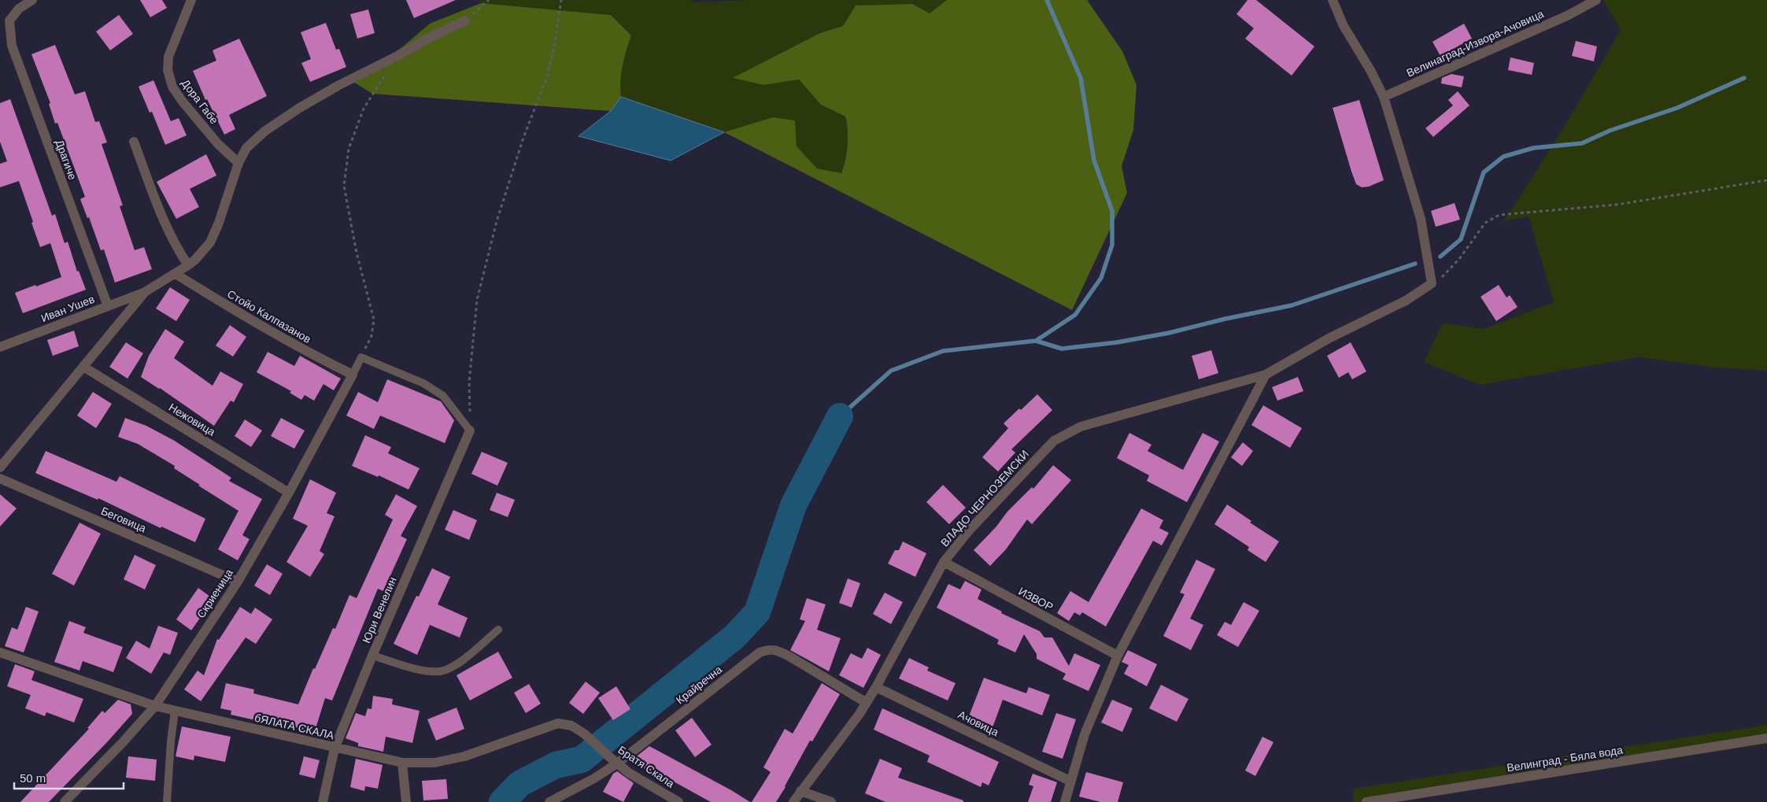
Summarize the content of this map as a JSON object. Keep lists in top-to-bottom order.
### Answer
{
  "streets": {
    "street": [
      "Велинаград-Извора-Ачовица",
      "Дора Габе",
      "Драгиче",
      "Иван Ушев",
      "Стойо Калпазанов",
      "Нежовица",
      "ВЛАДО ЧЕРНОЗЕМСКИ",
      "Беговица",
      "Скриеница",
      "ИЗВОР",
      "Юри Венелин",
      "Крайречна",
      "Ачовица",
      "бЯЛАТА СКАЛА",
      "Велинград - Бяла вода",
      "Братя Скала"
    ]
  },
  "crossings": [
    ["Драгиче", "Иван Ушев"],
    ["Стойо Калпазанов", "Скриеница"],
    ["Нежовица", "Скриеница"],
    ["ВЛАДО ЧЕРНОЗЕМСКИ", "ИЗВОР"],
    ["ВЛАДО ЧЕРНОЗЕМСКИ", "Крайречна"],
    ["ВЛАДО ЧЕРНОЗЕМСКИ", "Ачовица"],
    ["Беговица", "Скриеница"],
    ["Скриеница", "бЯЛАТА СКАЛА"],
    ["Юри Венелин", "бЯЛАТА СКАЛА"],
    ["Крайречна", "Братя Скала"],
    ["бЯЛАТА СКАЛА", "Братя Скала"]
  ],
  "scale_bar": "50 m"
}
